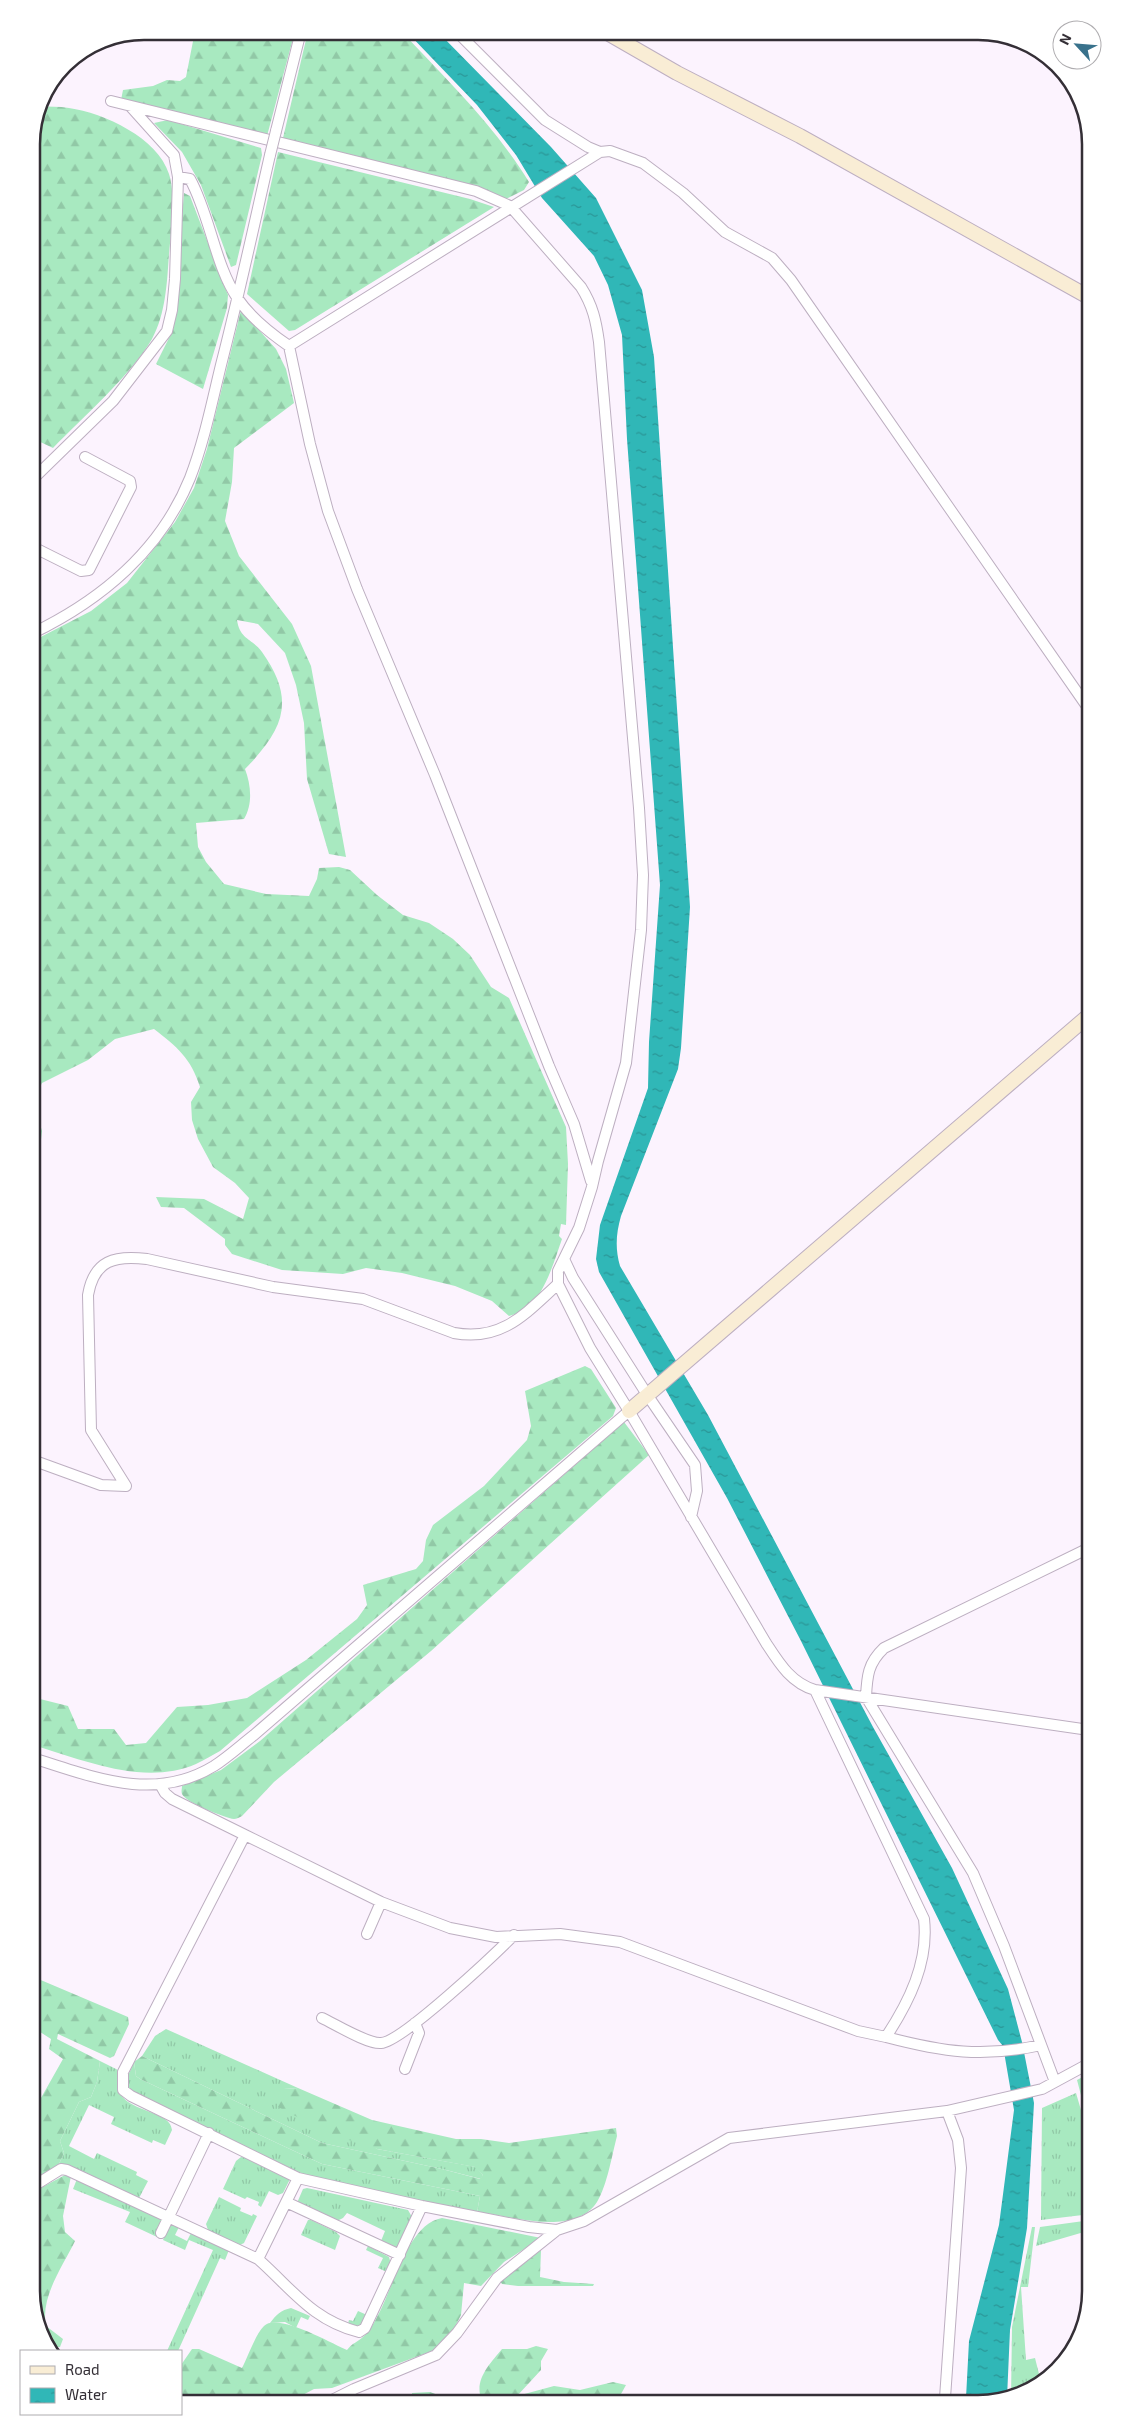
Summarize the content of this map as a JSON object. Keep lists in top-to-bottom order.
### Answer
{
  "legend": ["Road", "Water"],
  "north": "top left"
}
